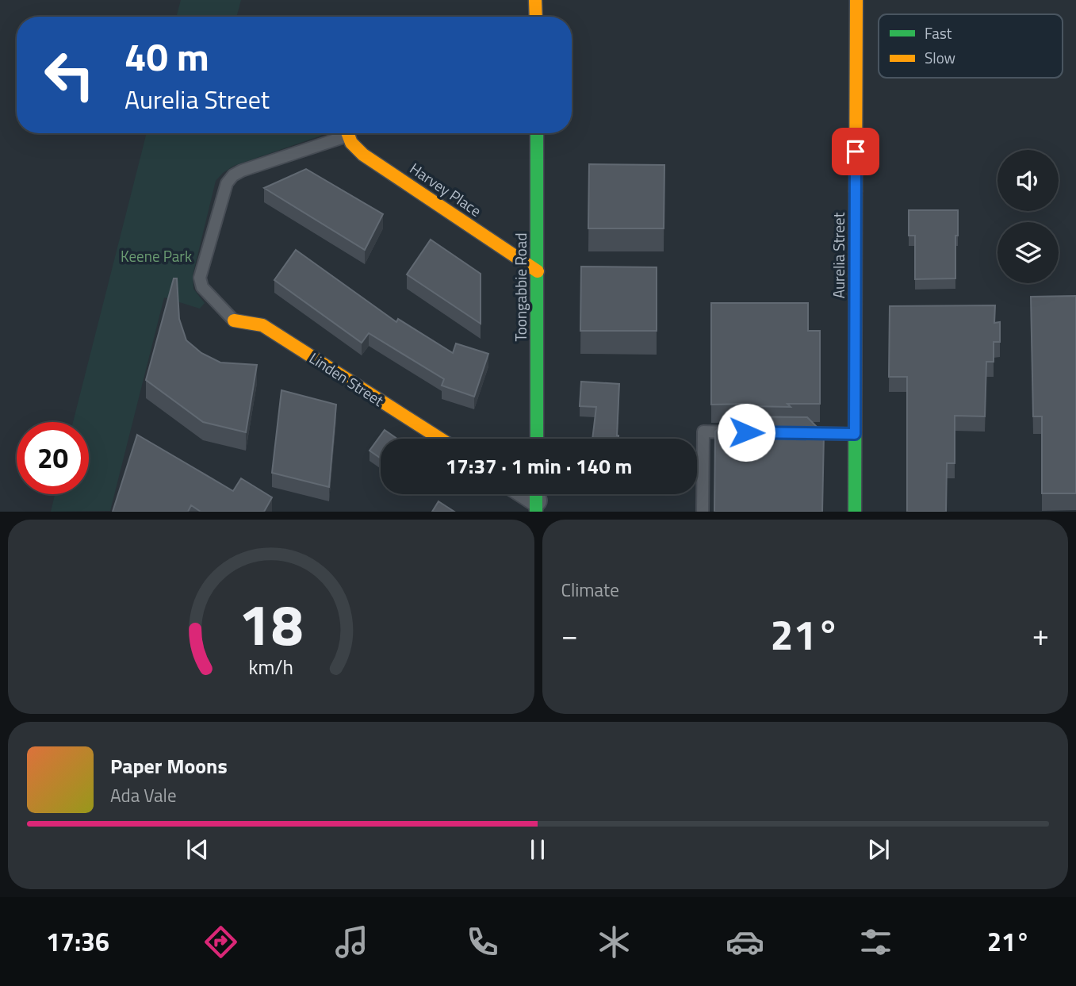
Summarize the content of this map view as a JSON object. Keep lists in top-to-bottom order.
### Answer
{
  "streets": {
    "street": [
      "Harvey Place",
      "Aurelia Street",
      "Toongabbie Road",
      "Linden Street"
    ]
  },
  "crossings": [
    ["Harvey Place", "Toongabbie Road"]
  ],
  "parks": ["Keene Park"],
  "legend": ["Fast", "Slow"],
  "page": {
    "turn": ["40 m", "Aurelia Street"],
    "limit": "20",
    "trip": "17:37 · 1 min · 140 m",
    "tile": "Climate",
    "heat": ["−", "21°", "+"],
    "song": ["Paper Moons", "Ada Vale"],
    "tabs": ["17:36", "21°"],
    "gauge": ["18", "km/h"]
  }
}
